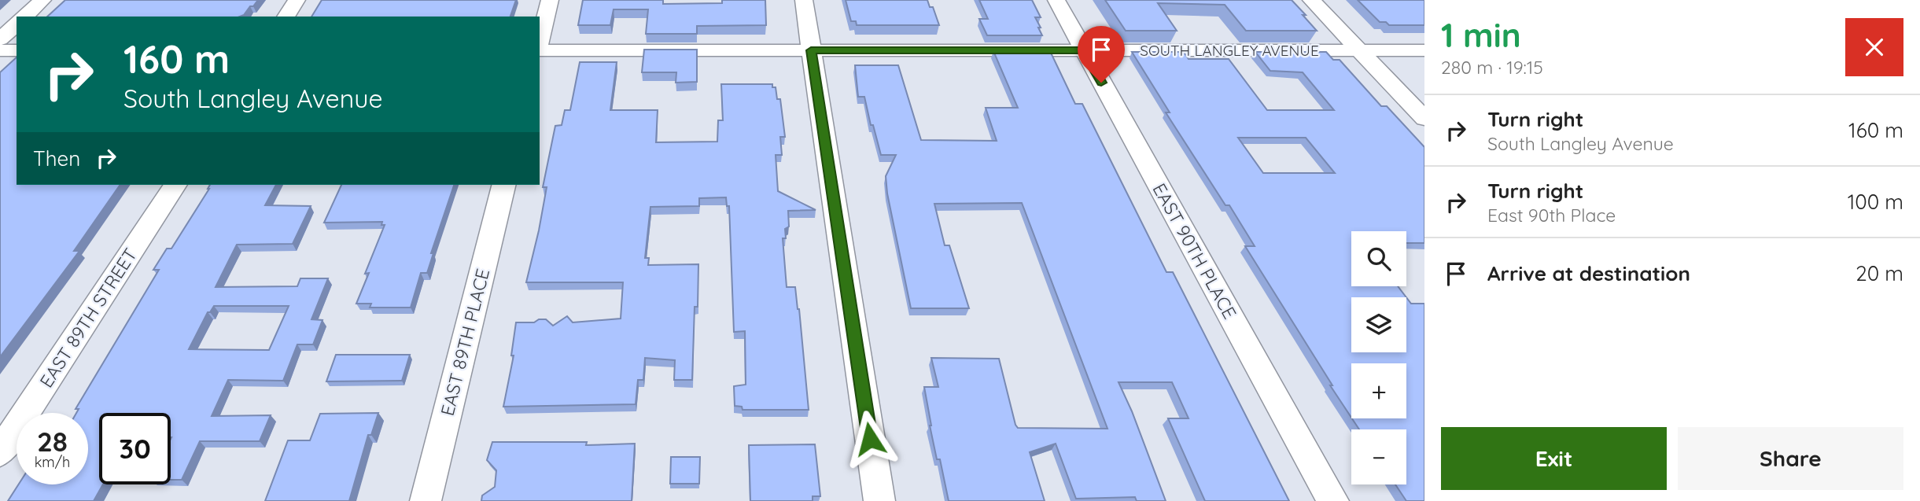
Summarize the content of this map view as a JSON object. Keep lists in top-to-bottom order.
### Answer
{
  "streets": {
    "street": [
      "SOUTH LANGLEY AVENUE",
      "EAST 90TH PLACE",
      "EAST 89TH STREET",
      "EAST 89TH PLACE"
    ]
  },
  "crossings": [
    ["SOUTH LANGLEY AVENUE", "EAST 90TH PLACE"]
  ],
  "page": {
    "heading": ["1 min", "280 m · 19:15"],
    "turn": ["160 m", "South Langley Avenue"],
    "list": [
      {
        "name": "Turn right",
        "note": "South Langley Avenue",
        "value": "160 m"
      },
      {
        "name": "Turn right",
        "note": "East 90th Place",
        "value": "100 m"
      },
      {
        "name": "Arrive at destination",
        "value": "20 m"
      }
    ],
    "then": "Then",
    "map_buttons": ["+", "−"],
    "speed": "28 km/h",
    "limit": "30",
    "buttons": ["Exit", "Share"]
  }
}
